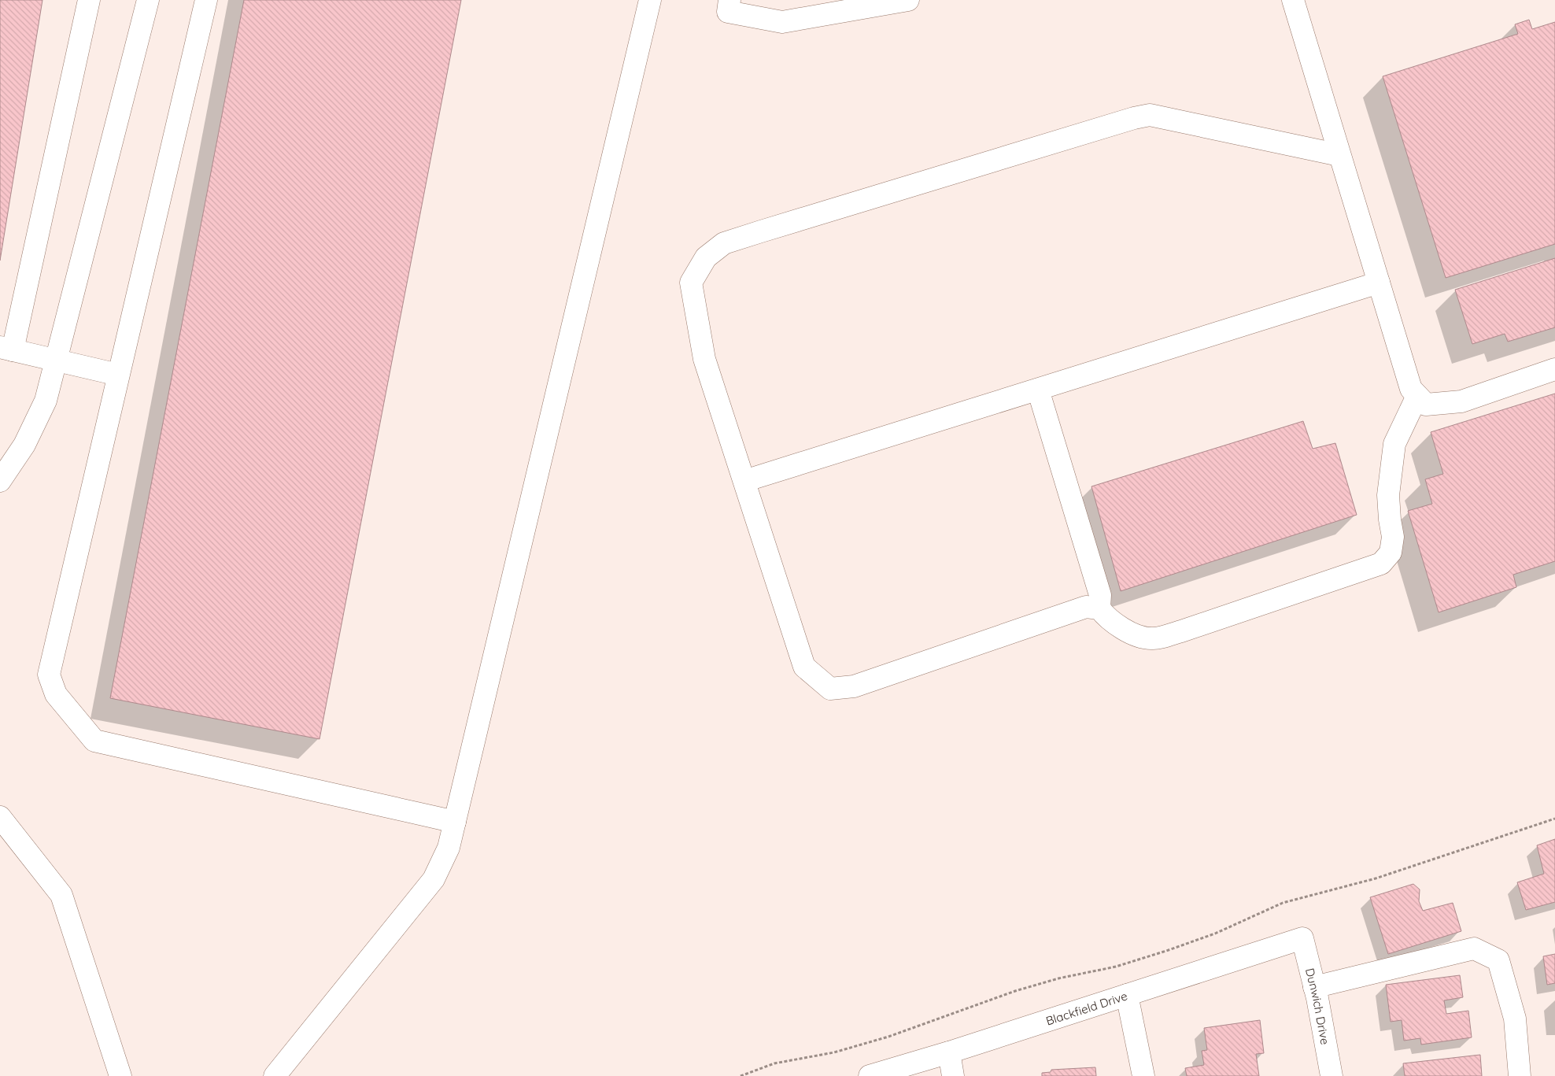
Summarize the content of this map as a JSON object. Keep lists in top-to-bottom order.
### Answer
{
  "streets": {
    "street": ["Dunwich Drive", "Blackfield Drive"]
  },
  "crossings": [
    ["Dunwich Drive", "Blackfield Drive"]
  ]
}
